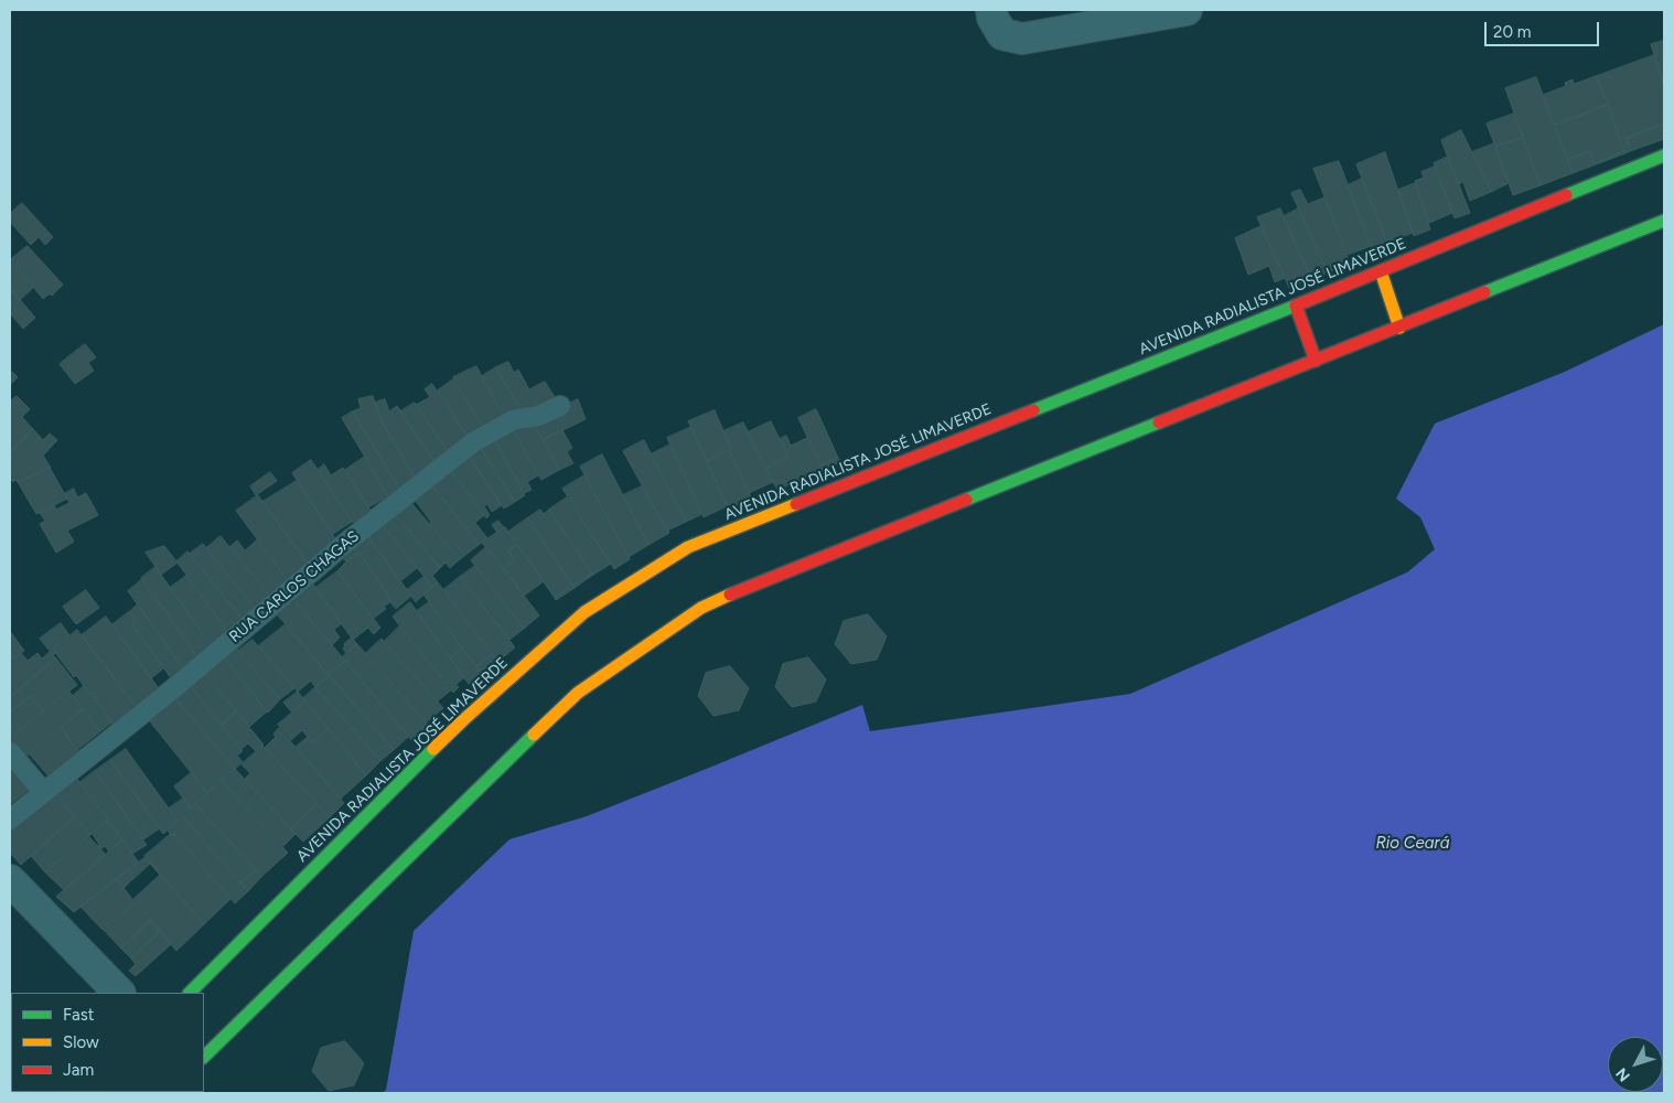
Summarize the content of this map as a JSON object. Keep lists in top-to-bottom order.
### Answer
{
  "streets": {
    "main road": ["AVENIDA RADIALISTA JOSÉ LIMAVERDE"],
    "lane": ["RUA CARLOS CHAGAS"]
  },
  "water": ["Rio Ceará"],
  "legend": ["Fast", "Slow", "Jam"],
  "scale_bar": "20 m",
  "north": "bottom left"
}
